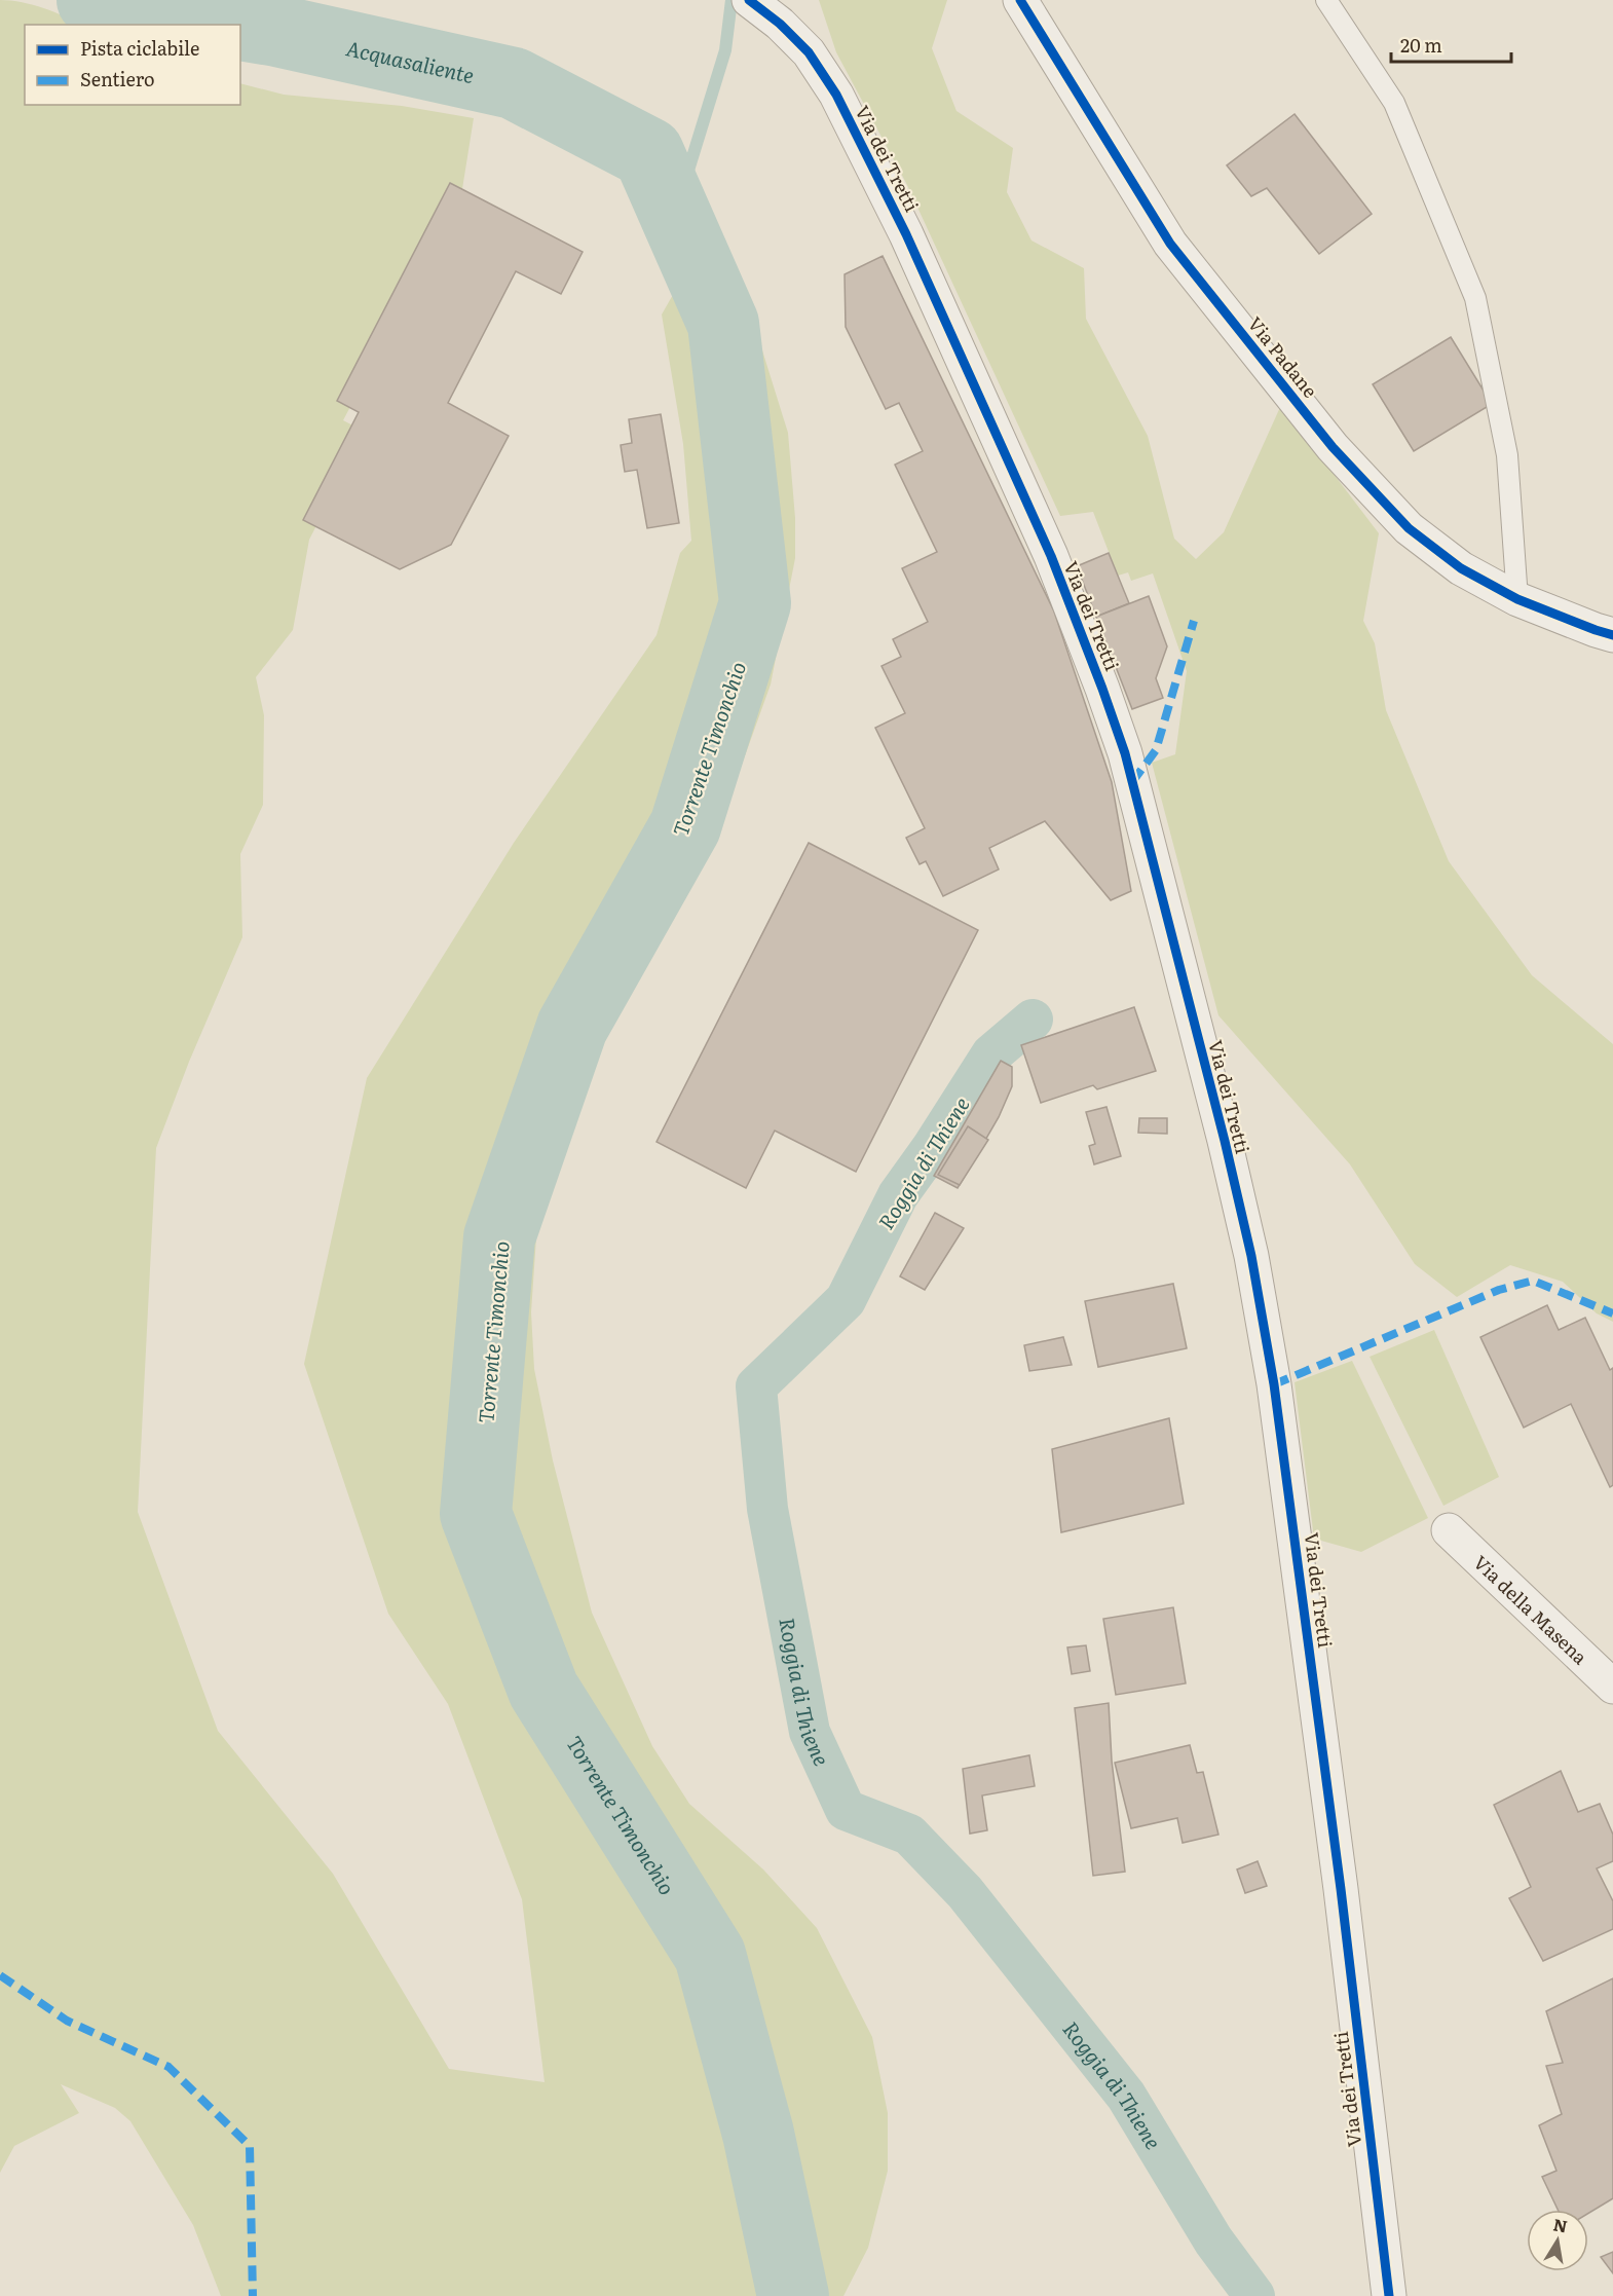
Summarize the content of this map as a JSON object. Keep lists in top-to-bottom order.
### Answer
{
  "streets": {
    "street": ["Via dei Tretti", "Via Padane", "Via della Masena"]
  },
  "water": ["Acquasaliente", "Torrente Timonchio", "Roggia di Thiene"],
  "legend": ["Pista ciclabile", "Sentiero"],
  "scale_bar": "20 m",
  "north": "top"
}
